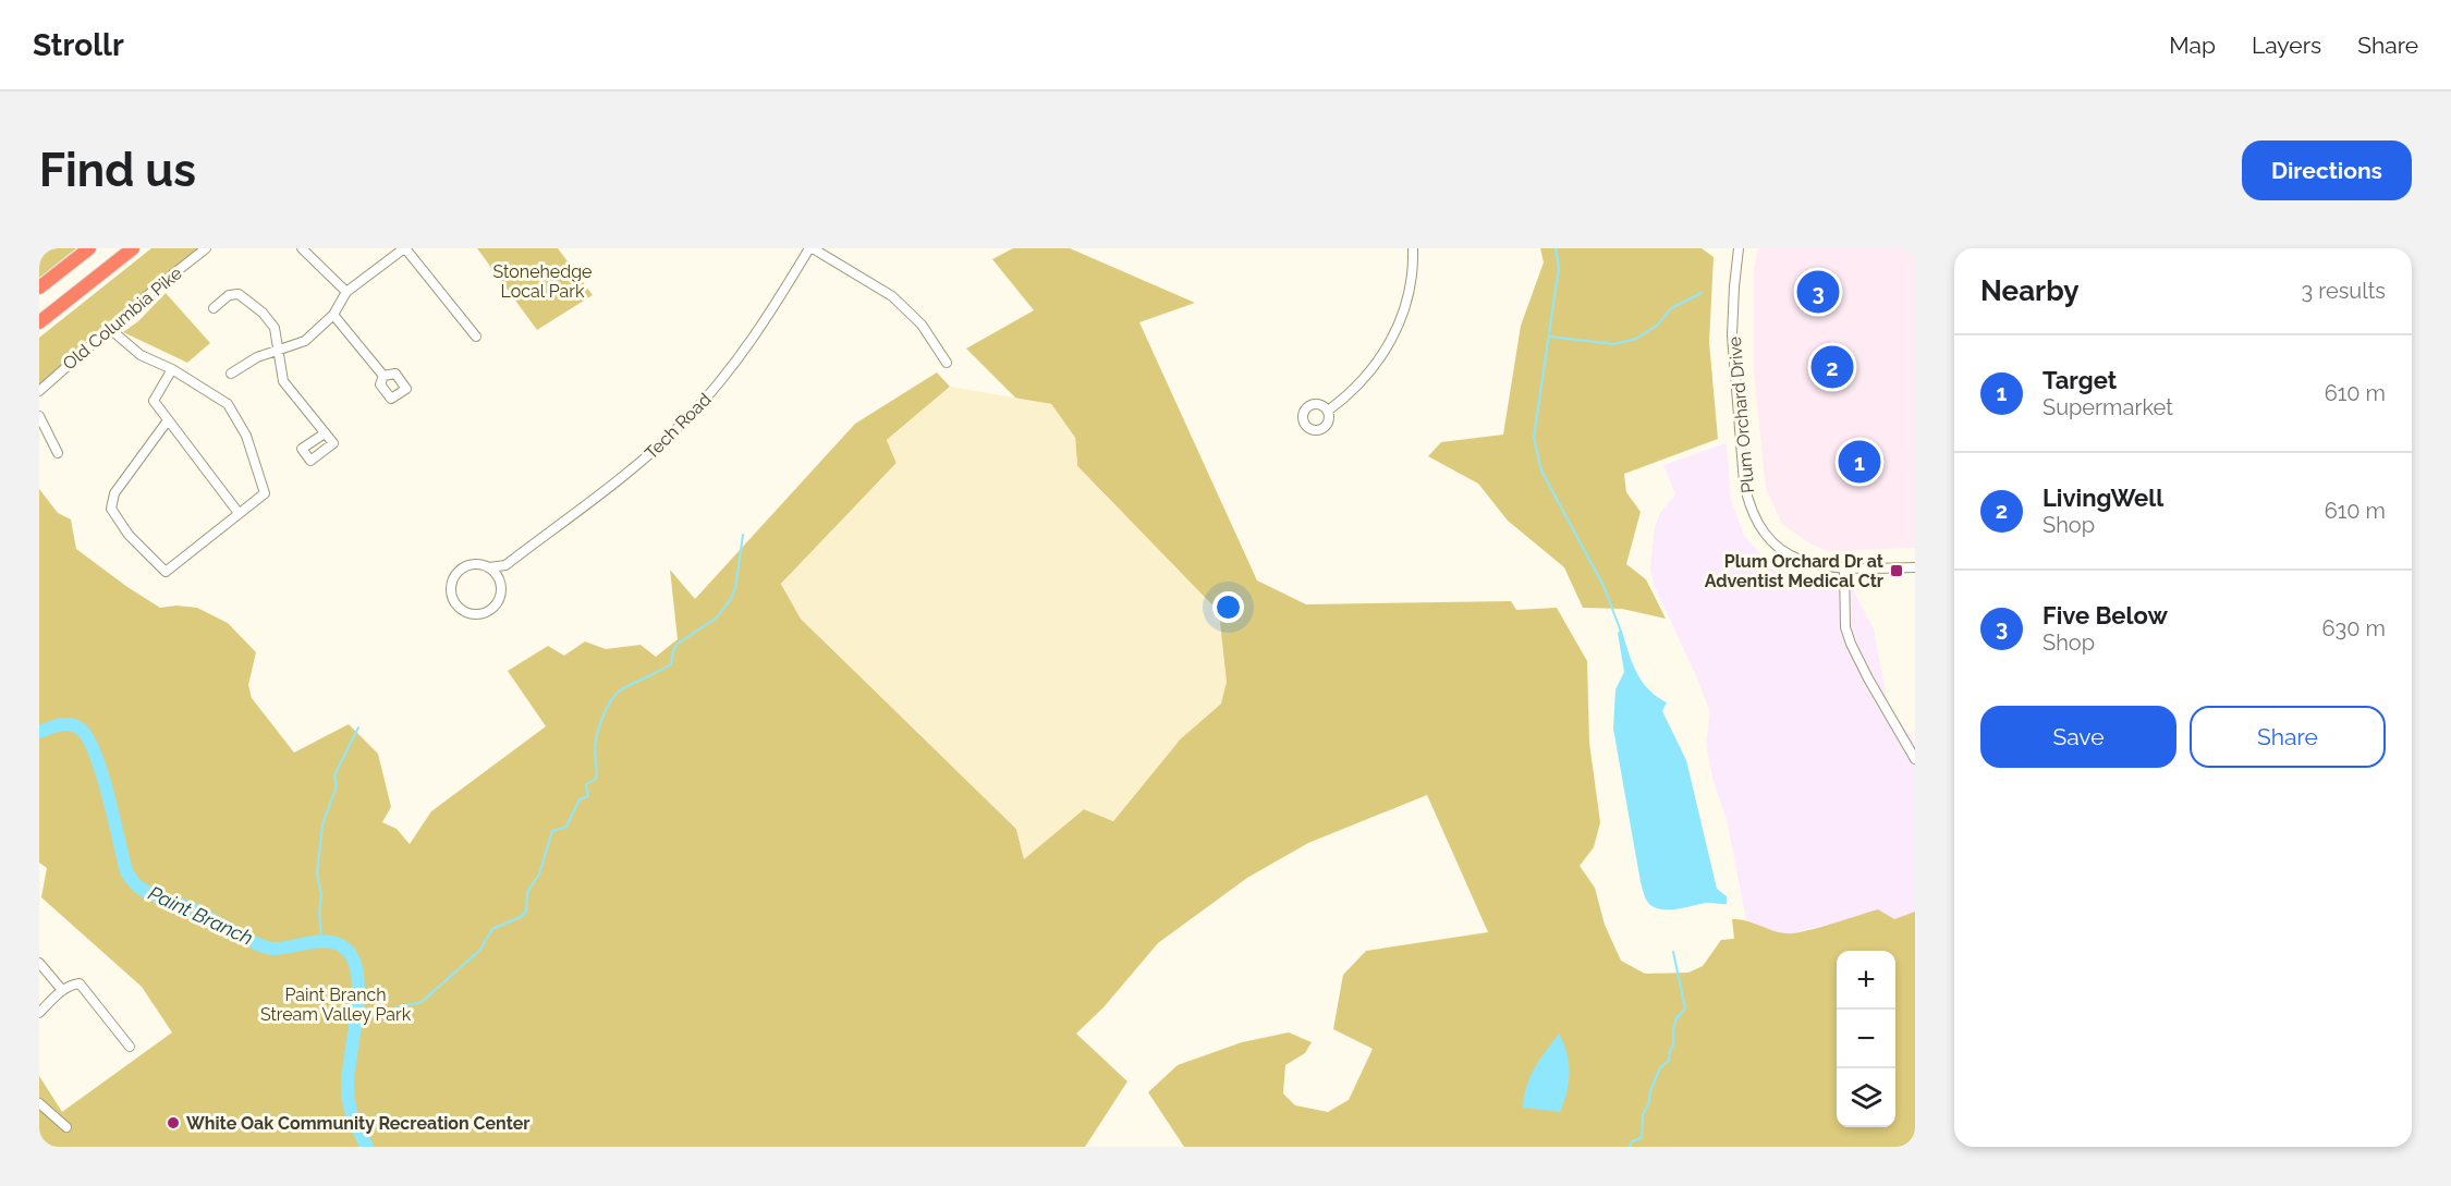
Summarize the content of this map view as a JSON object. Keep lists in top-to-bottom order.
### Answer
{
  "streets": {
    "street": ["Old Columbia Pike", "Plum Orchard Drive", "Tech Road"]
  },
  "water": ["Paint Branch"],
  "parks": ["Stonehedge Local Park", "Paint Branch Stream Valley Park"],
  "places": {
    "transit": ["Plum Orchard Dr at Adventist Medical Ctr"],
    "other": ["White Oak Community Recreation Center"]
  },
  "page": {
    "header": "Strollr",
    "nav": ["Map", "Layers", "Share"],
    "buttons": [
      "Directions",
      ["Save", "Share"]
    ],
    "title": "Find us",
    "heading": ["Nearby", "3 results"],
    "pins": ["3", "2", "1"],
    "list": [
      {
        "mark": "1",
        "name": "Target",
        "note": "Supermarket",
        "value": "610 m"
      },
      {
        "mark": "2",
        "name": "LivingWell",
        "note": "Shop",
        "value": "610 m"
      },
      {
        "mark": "3",
        "name": "Five Below",
        "note": "Shop",
        "value": "630 m"
      }
    ],
    "map_buttons": ["+", "−"]
  }
}
